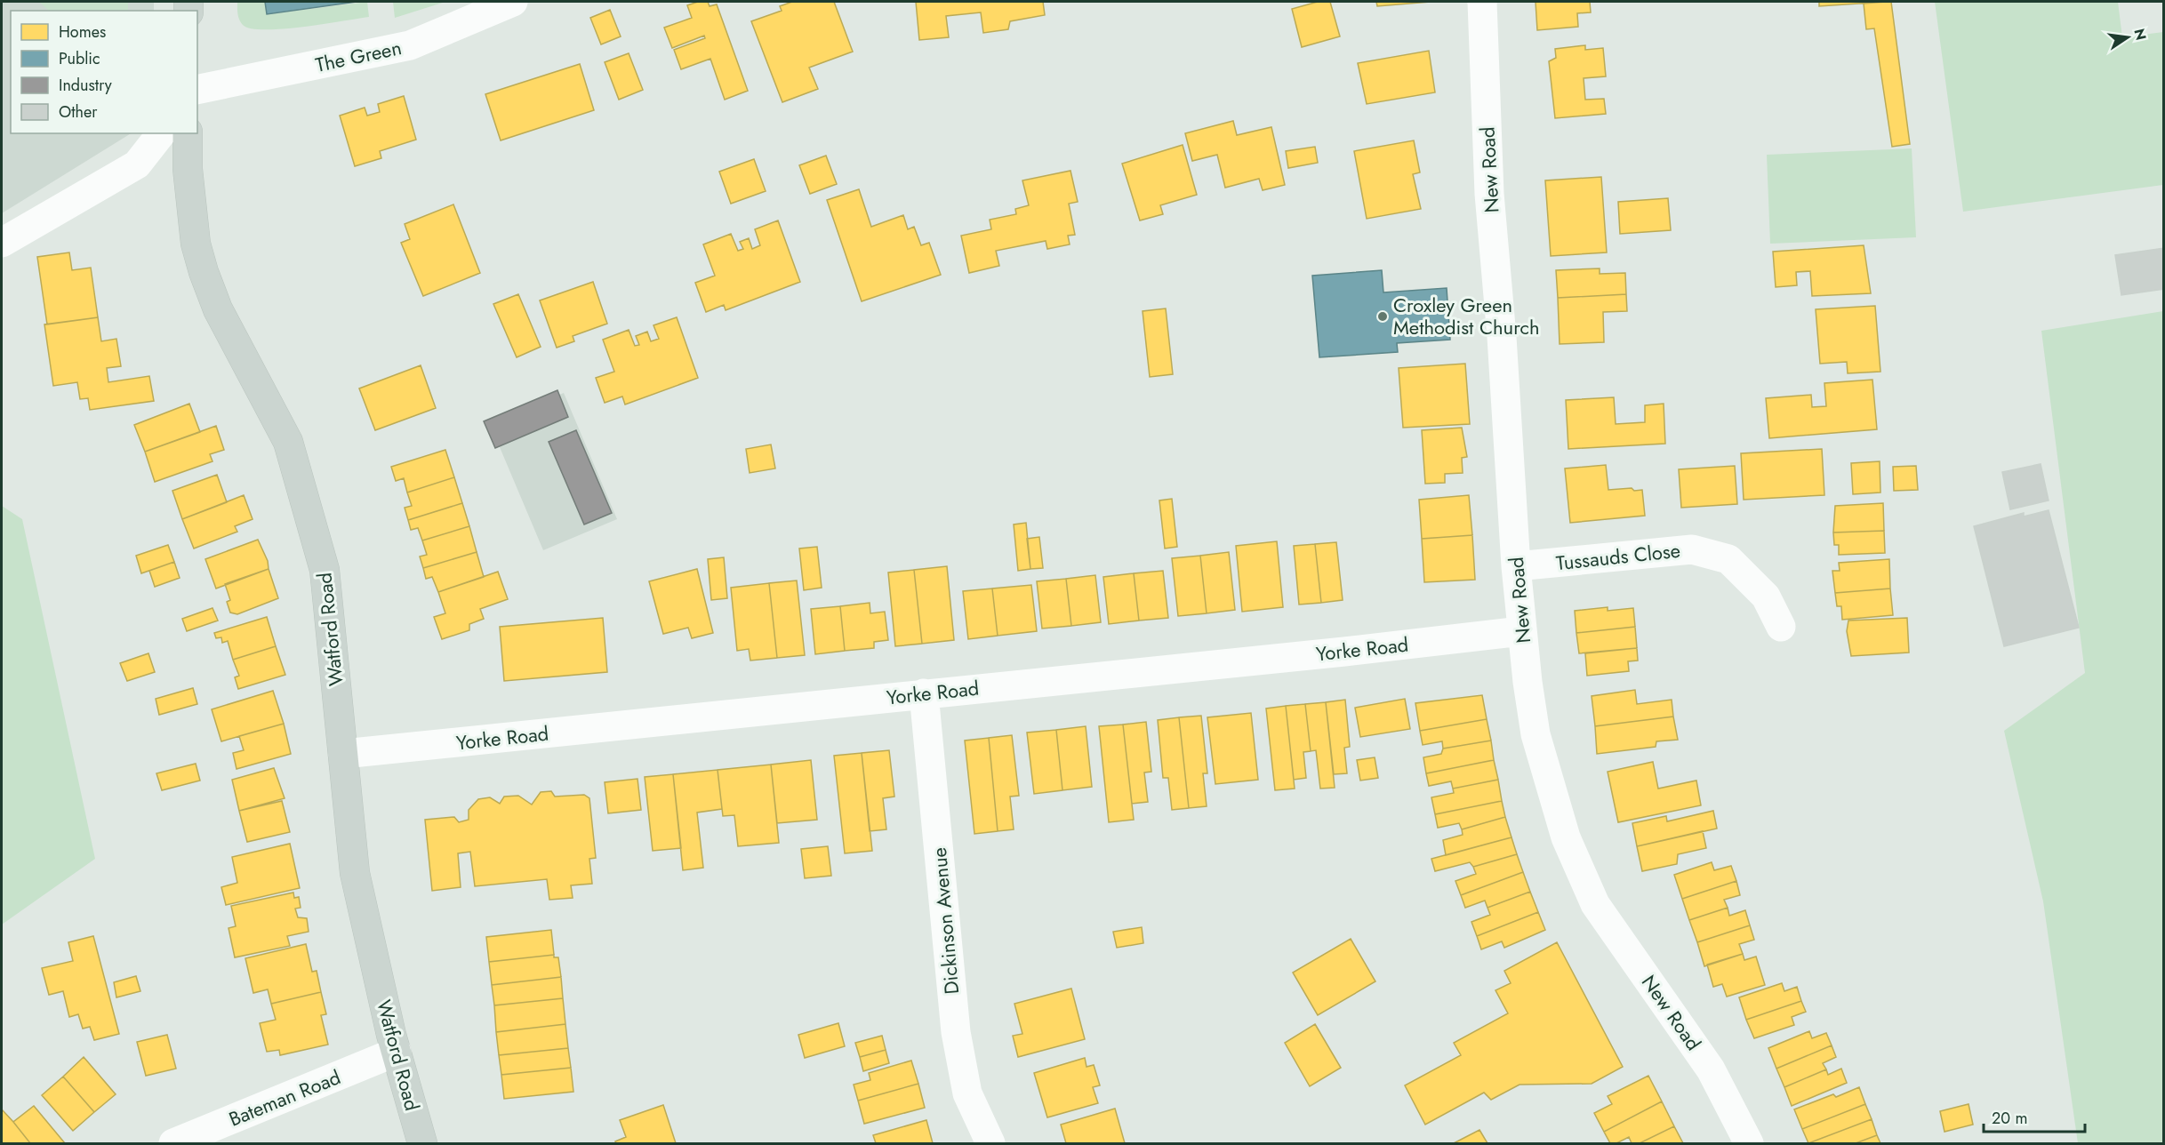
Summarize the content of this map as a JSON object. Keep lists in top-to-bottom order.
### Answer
{
  "streets": {
    "main road": ["Watford Road"],
    "street": [
      "The Green",
      "New Road",
      "Tussauds Close",
      "Yorke Road",
      "Dickinson Avenue",
      "Bateman Road"
    ]
  },
  "crossings": [
    ["New Road", "Tussauds Close"],
    ["New Road", "Yorke Road"],
    ["Watford Road", "Yorke Road"],
    ["Watford Road", "Bateman Road"],
    ["Yorke Road", "Dickinson Avenue"]
  ],
  "places": ["Croxley Green Methodist Church"],
  "legend": [
    "Homes",
    "Public",
    "Industry",
    "Other"
  ],
  "scale_bar": "20 m",
  "north": "right"
}
